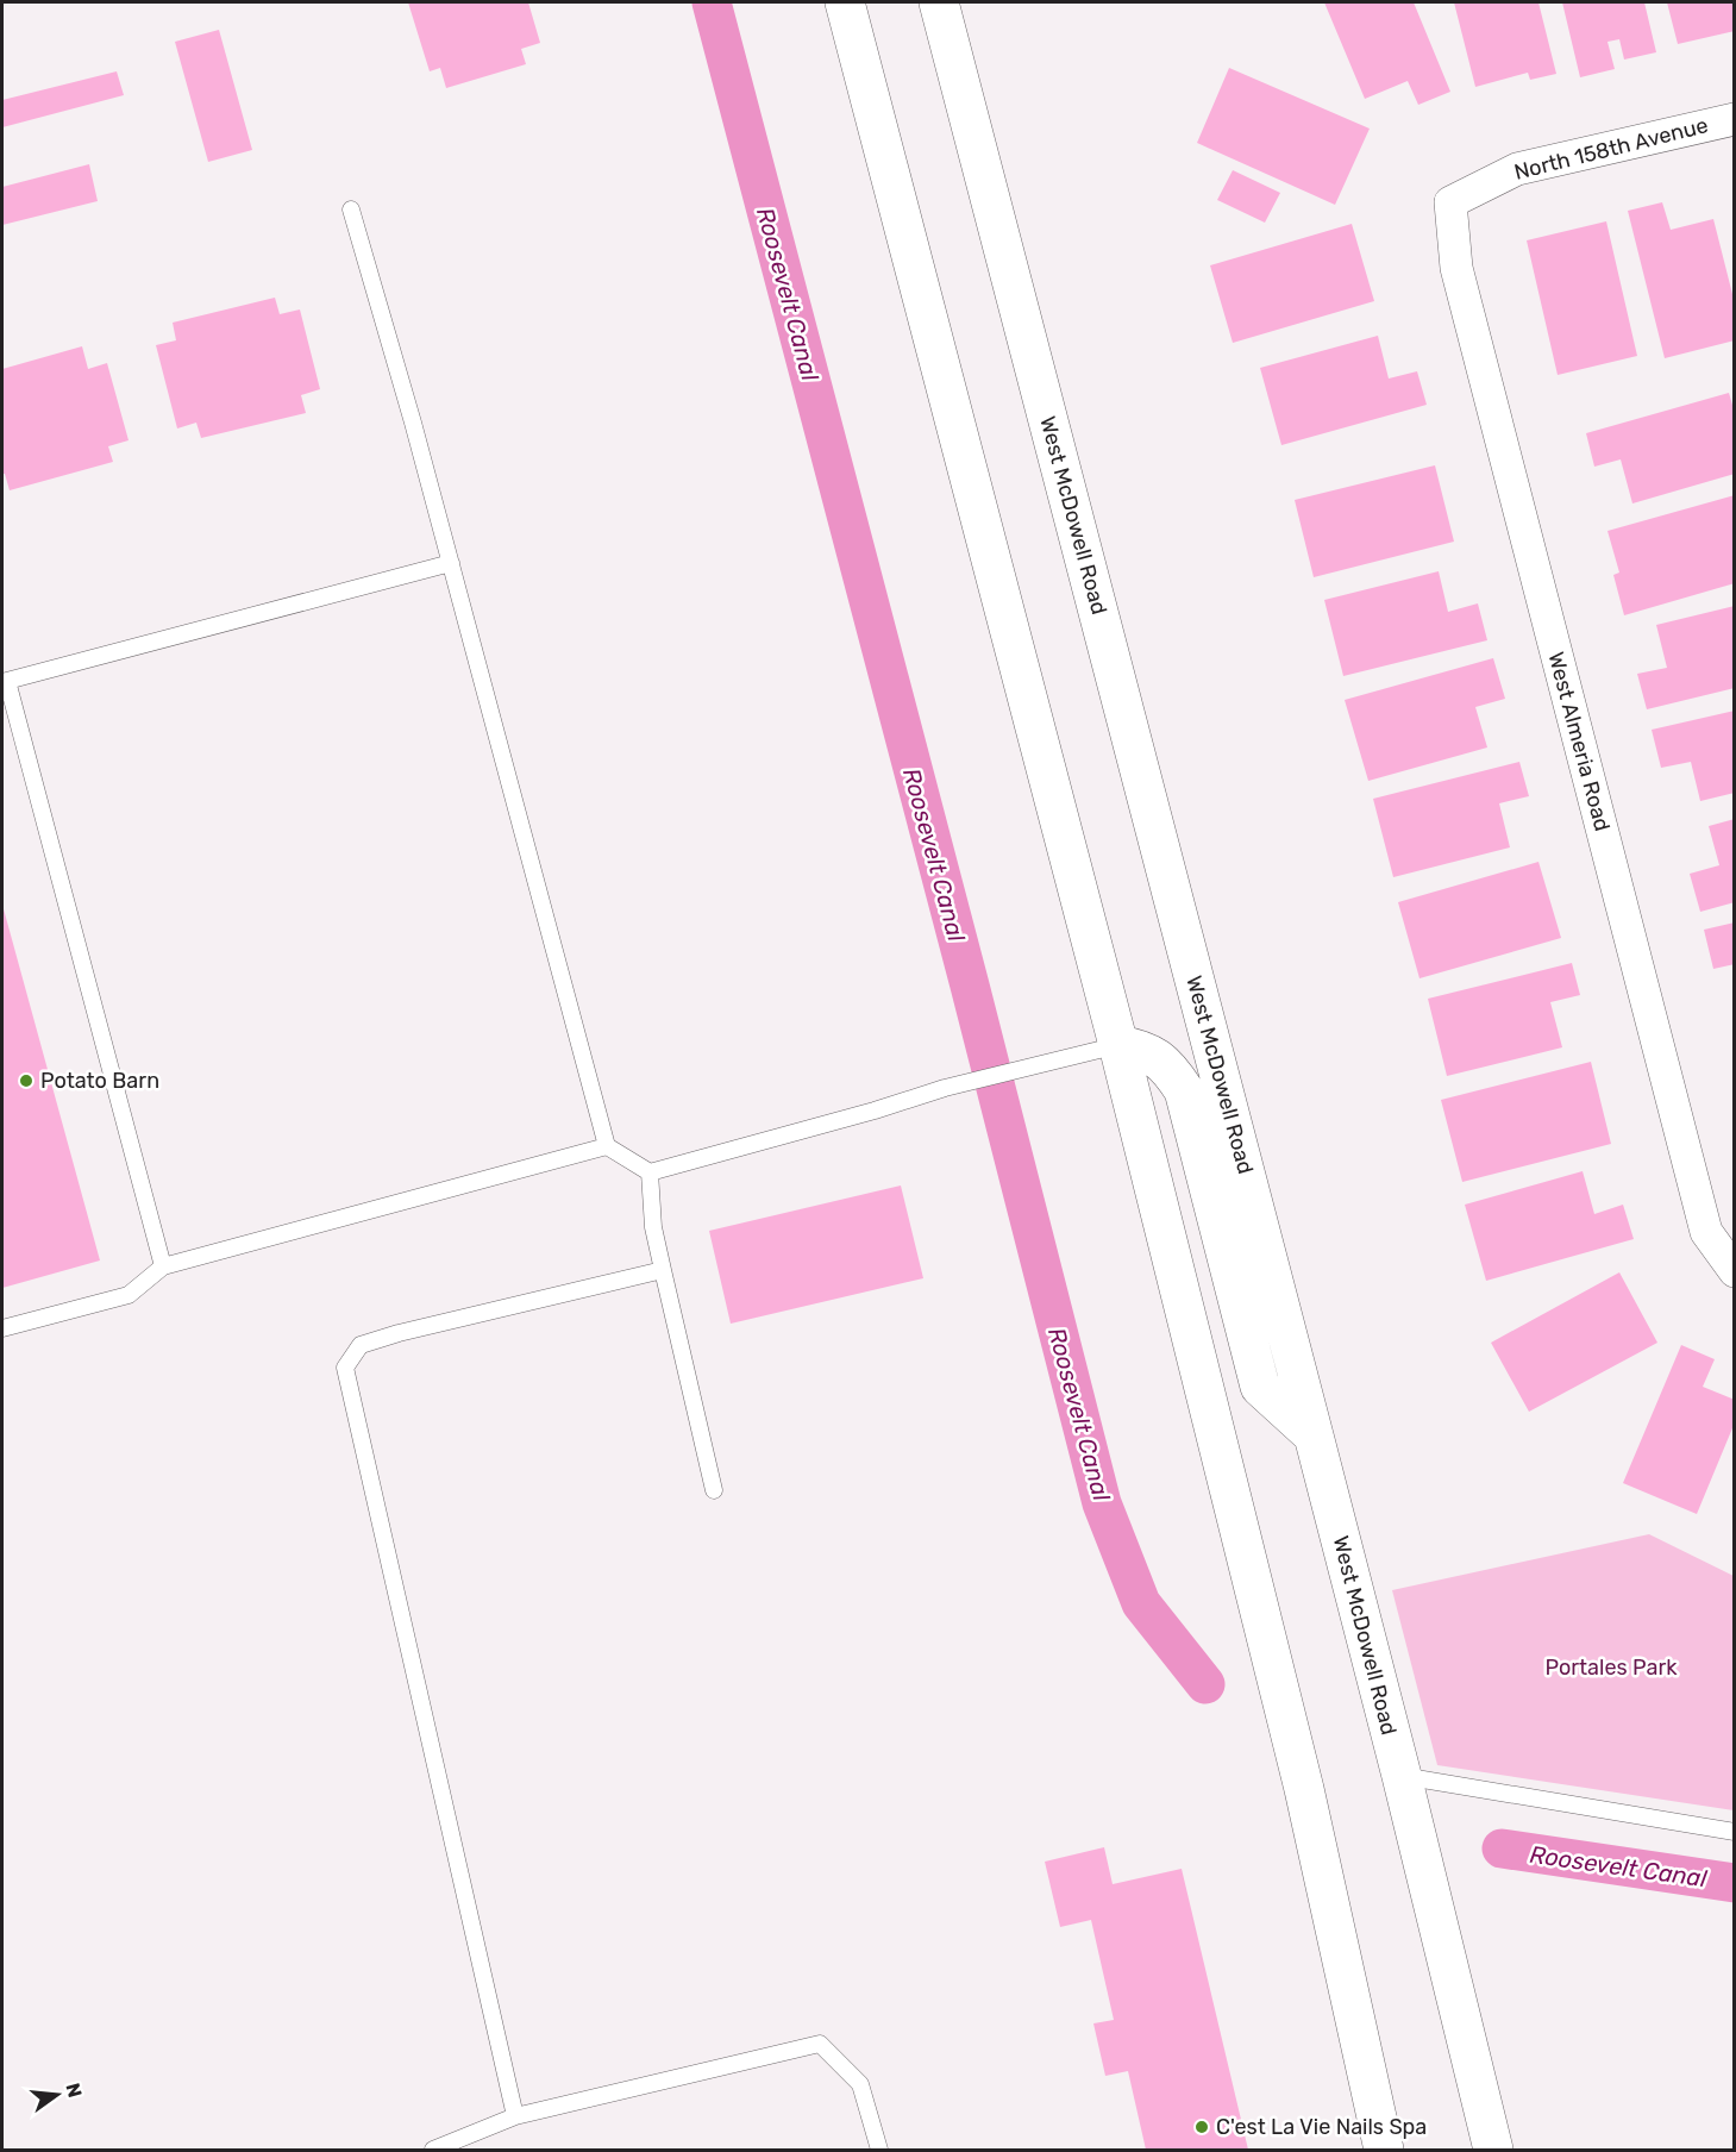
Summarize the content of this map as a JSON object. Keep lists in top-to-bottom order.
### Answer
{
  "streets": {
    "main road": ["West McDowell Road"],
    "street": ["North 158th Avenue", "West Almeria Road"]
  },
  "crossings": [
    ["North 158th Avenue", "West Almeria Road"]
  ],
  "water": ["Roosevelt Canal"],
  "parks": ["Portales Park"],
  "places": ["Potato Barn", "C'est La Vie Nails Spa"],
  "north": "right"
}
